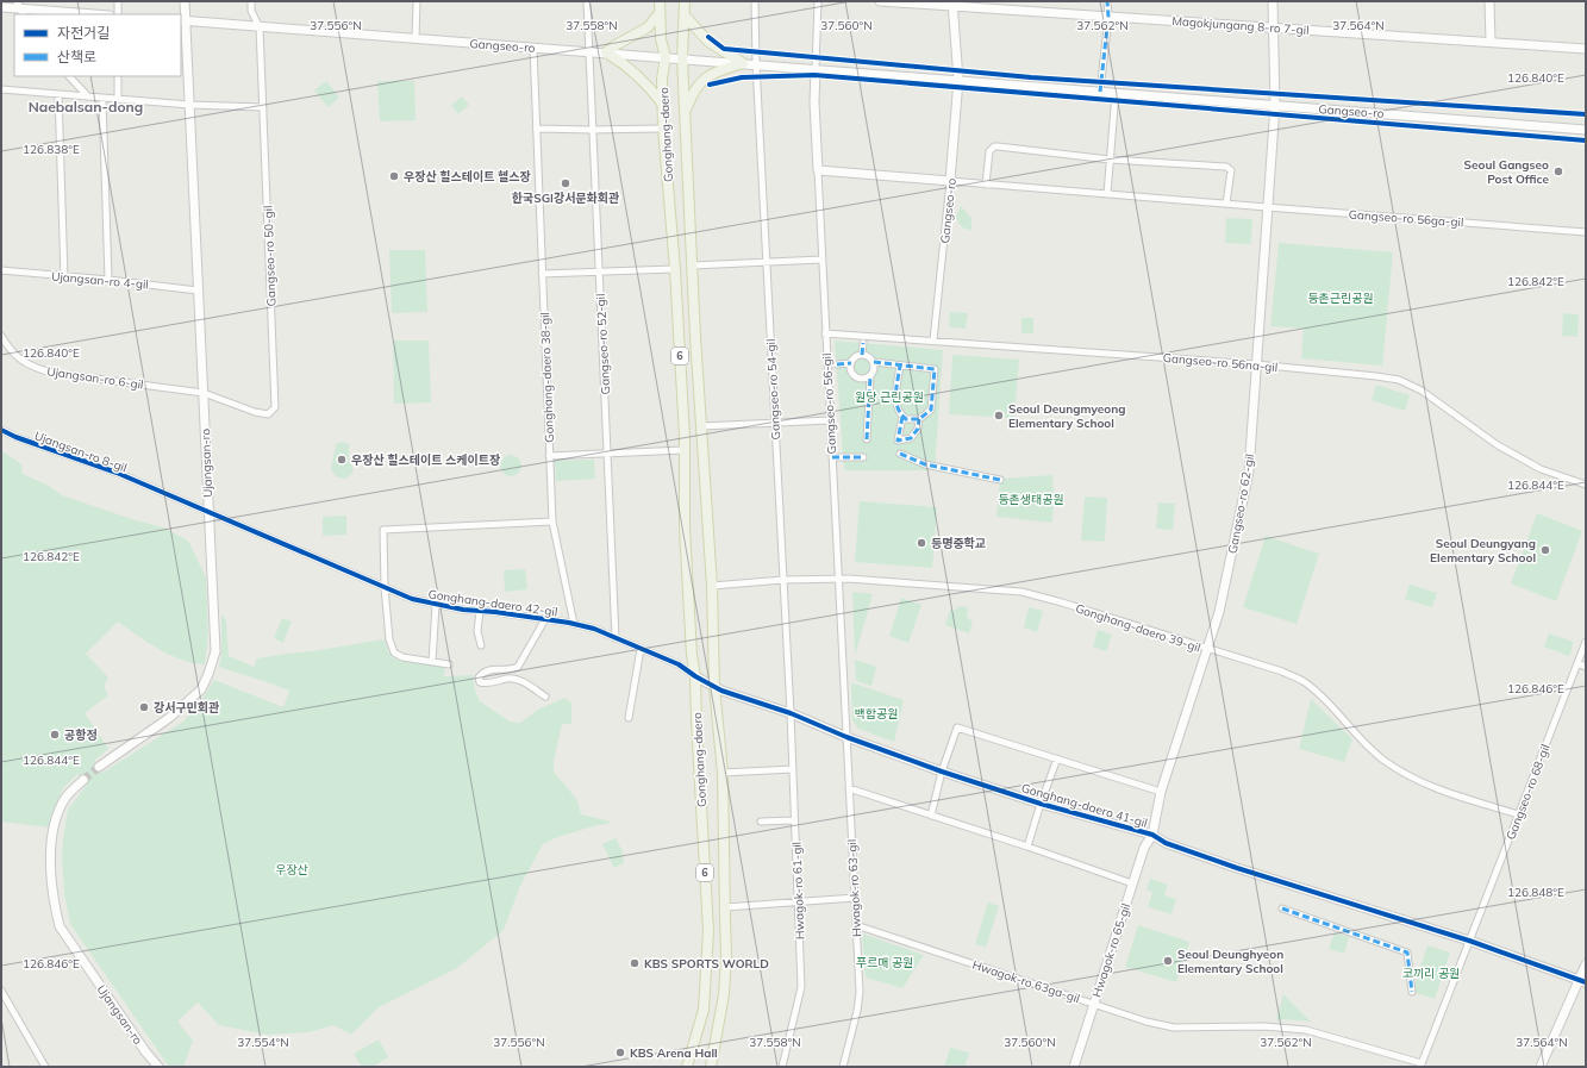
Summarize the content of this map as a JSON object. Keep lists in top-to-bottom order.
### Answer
{
  "streets": {
    "main road": ["Gonghang-daero", "6"],
    "street": [
      "Magokjungang 8-ro 7-gil",
      "Gangseo-ro",
      "Gangseo-ro 56ga-gil",
      "Gangseo-ro 50-gil",
      "Ujangsan-ro 4-gil",
      "Gangseo-ro 52-gil",
      "Gangseo-ro 56na-gil",
      "Ujangsan-ro 6-gil",
      "Gonghang-daero 38-gil",
      "Gangseo-ro 54-gil",
      "Gangseo-ro 56-gil",
      "Ujangsan-ro 8-gil",
      "Ujangsan-ro",
      "Gangseo-ro 62-gil",
      "Gonghang-daero 42-gil",
      "Gonghang-daero 39-gil",
      "Gangseo-ro 68-gil",
      "Gonghang-daero 41-gil",
      "Hwagok-ro 63-gil",
      "Hwagok-ro 61-gil",
      "Hwagok-ro 65-gil",
      "Hwagok-ro 63ga-gil"
    ]
  },
  "crossings": [
    ["Magokjungang 8-ro 7-gil", "Gangseo-ro 62-gil"],
    ["Gangseo-ro", "Gonghang-daero"],
    ["Gangseo-ro", "Gangseo-ro 56ga-gil"],
    ["Gangseo-ro", "Gangseo-ro 50-gil"],
    ["Gangseo-ro", "Gangseo-ro 52-gil"],
    ["Gangseo-ro", "Gangseo-ro 56na-gil"],
    ["Gangseo-ro", "Gonghang-daero 38-gil"],
    ["Gangseo-ro", "Gangseo-ro 54-gil"],
    ["Gangseo-ro", "Gangseo-ro 56-gil"],
    ["Gangseo-ro", "Ujangsan-ro"],
    ["Gangseo-ro", "Gangseo-ro 62-gil"],
    ["Gonghang-daero", "Gonghang-daero 42-gil"],
    ["Gonghang-daero", "Gonghang-daero 39-gil"],
    ["Gonghang-daero", "Gonghang-daero 41-gil"],
    ["Gonghang-daero", "Hwagok-ro 61-gil"],
    ["Gangseo-ro 56ga-gil", "Gangseo-ro 56-gil"],
    ["Gangseo-ro 56ga-gil", "Gangseo-ro 62-gil"],
    ["Gangseo-ro 50-gil", "Ujangsan-ro 6-gil"],
    ["Gangseo-ro 50-gil", "Ujangsan-ro"],
    ["Ujangsan-ro 4-gil", "Ujangsan-ro"],
    ["Gangseo-ro 52-gil", "Gonghang-daero 42-gil"],
    ["Gangseo-ro 56na-gil", "Gangseo-ro 56-gil"],
    ["Gangseo-ro 56na-gil", "Gangseo-ro 62-gil"],
    ["Ujangsan-ro 6-gil", "Ujangsan-ro"],
    ["Gonghang-daero 38-gil", "Gonghang-daero 42-gil"],
    ["Gangseo-ro 54-gil", "Gonghang-daero 39-gil"],
    ["Gangseo-ro 54-gil", "Gonghang-daero 41-gil"],
    ["Gangseo-ro 54-gil", "Hwagok-ro 61-gil"],
    ["Gangseo-ro 56-gil", "Gonghang-daero 39-gil"],
    ["Gangseo-ro 56-gil", "Gonghang-daero 41-gil"],
    ["Gangseo-ro 56-gil", "Hwagok-ro 63-gil"],
    ["Ujangsan-ro 8-gil", "Ujangsan-ro"],
    ["Ujangsan-ro 8-gil", "Gonghang-daero 42-gil"],
    ["Ujangsan-ro", "Gonghang-daero 42-gil"],
    ["Gangseo-ro 62-gil", "Gonghang-daero 39-gil"],
    ["Gangseo-ro 62-gil", "Gonghang-daero 41-gil"],
    ["Gangseo-ro 62-gil", "Hwagok-ro 65-gil"],
    ["Gonghang-daero 42-gil", "Gonghang-daero 41-gil"],
    ["Gonghang-daero 39-gil", "Gangseo-ro 68-gil"],
    ["Gangseo-ro 68-gil", "Gonghang-daero 41-gil"],
    ["Gangseo-ro 68-gil", "Hwagok-ro 63ga-gil"],
    ["Gonghang-daero 41-gil", "Hwagok-ro 63-gil"],
    ["Gonghang-daero 41-gil", "Hwagok-ro 61-gil"],
    ["Gonghang-daero 41-gil", "Hwagok-ro 65-gil"],
    ["Hwagok-ro 63-gil", "Hwagok-ro 63ga-gil"],
    ["Hwagok-ro 65-gil", "Hwagok-ro 63ga-gil"]
  ],
  "districts": ["Naebalsan-dong"],
  "parks": [
    "등촌근린공원",
    "원당 근린공원",
    "등촌생태공원",
    "백합공원",
    "우장산",
    "푸르매 공원",
    "코끼리 공원"
  ],
  "places": [
    "Seoul Gangseo Post Office",
    "우장산 힐스테이트 헬스장",
    "한국SGI강서문화회관",
    "Seoul Deungmyeong Elementary School",
    "우장산 힐스테이트 스케이트장",
    "등명중학교",
    "Seoul Deungyang Elementary School",
    "강서구민회관",
    "공항정",
    "Seoul Deunghyeon Elementary School",
    "KBS SPORTS WORLD",
    "KBS Arena Hall"
  ],
  "legend": ["자전거길", "산책로"],
  "coordinates": [
    "37.556°N",
    "37.558°N",
    "37.560°N",
    "37.562°N",
    "37.564°N",
    "126.840°E",
    "126.838°E",
    "126.842°E",
    "126.844°E",
    "126.846°E",
    "126.848°E",
    "37.554°N"
  ]
}
